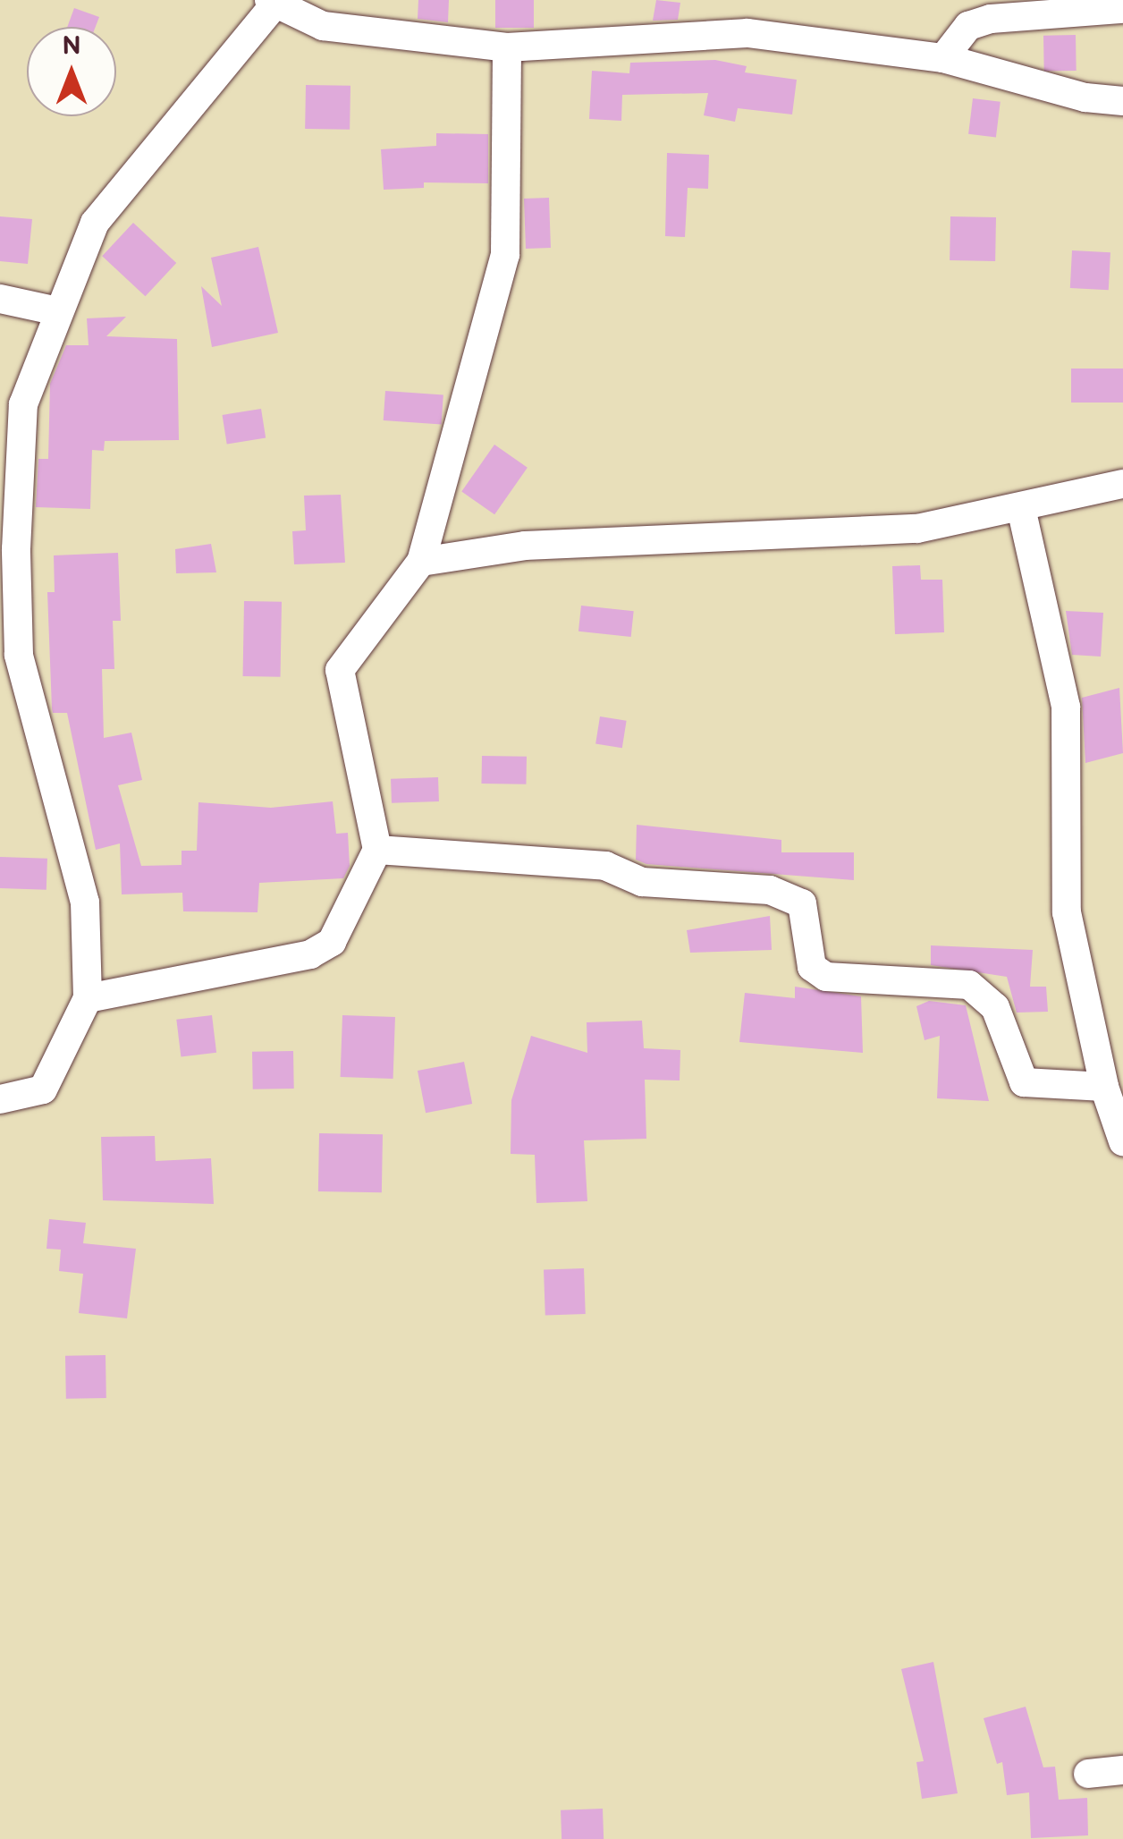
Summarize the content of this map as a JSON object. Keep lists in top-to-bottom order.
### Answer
{
  "north": "top"
}
